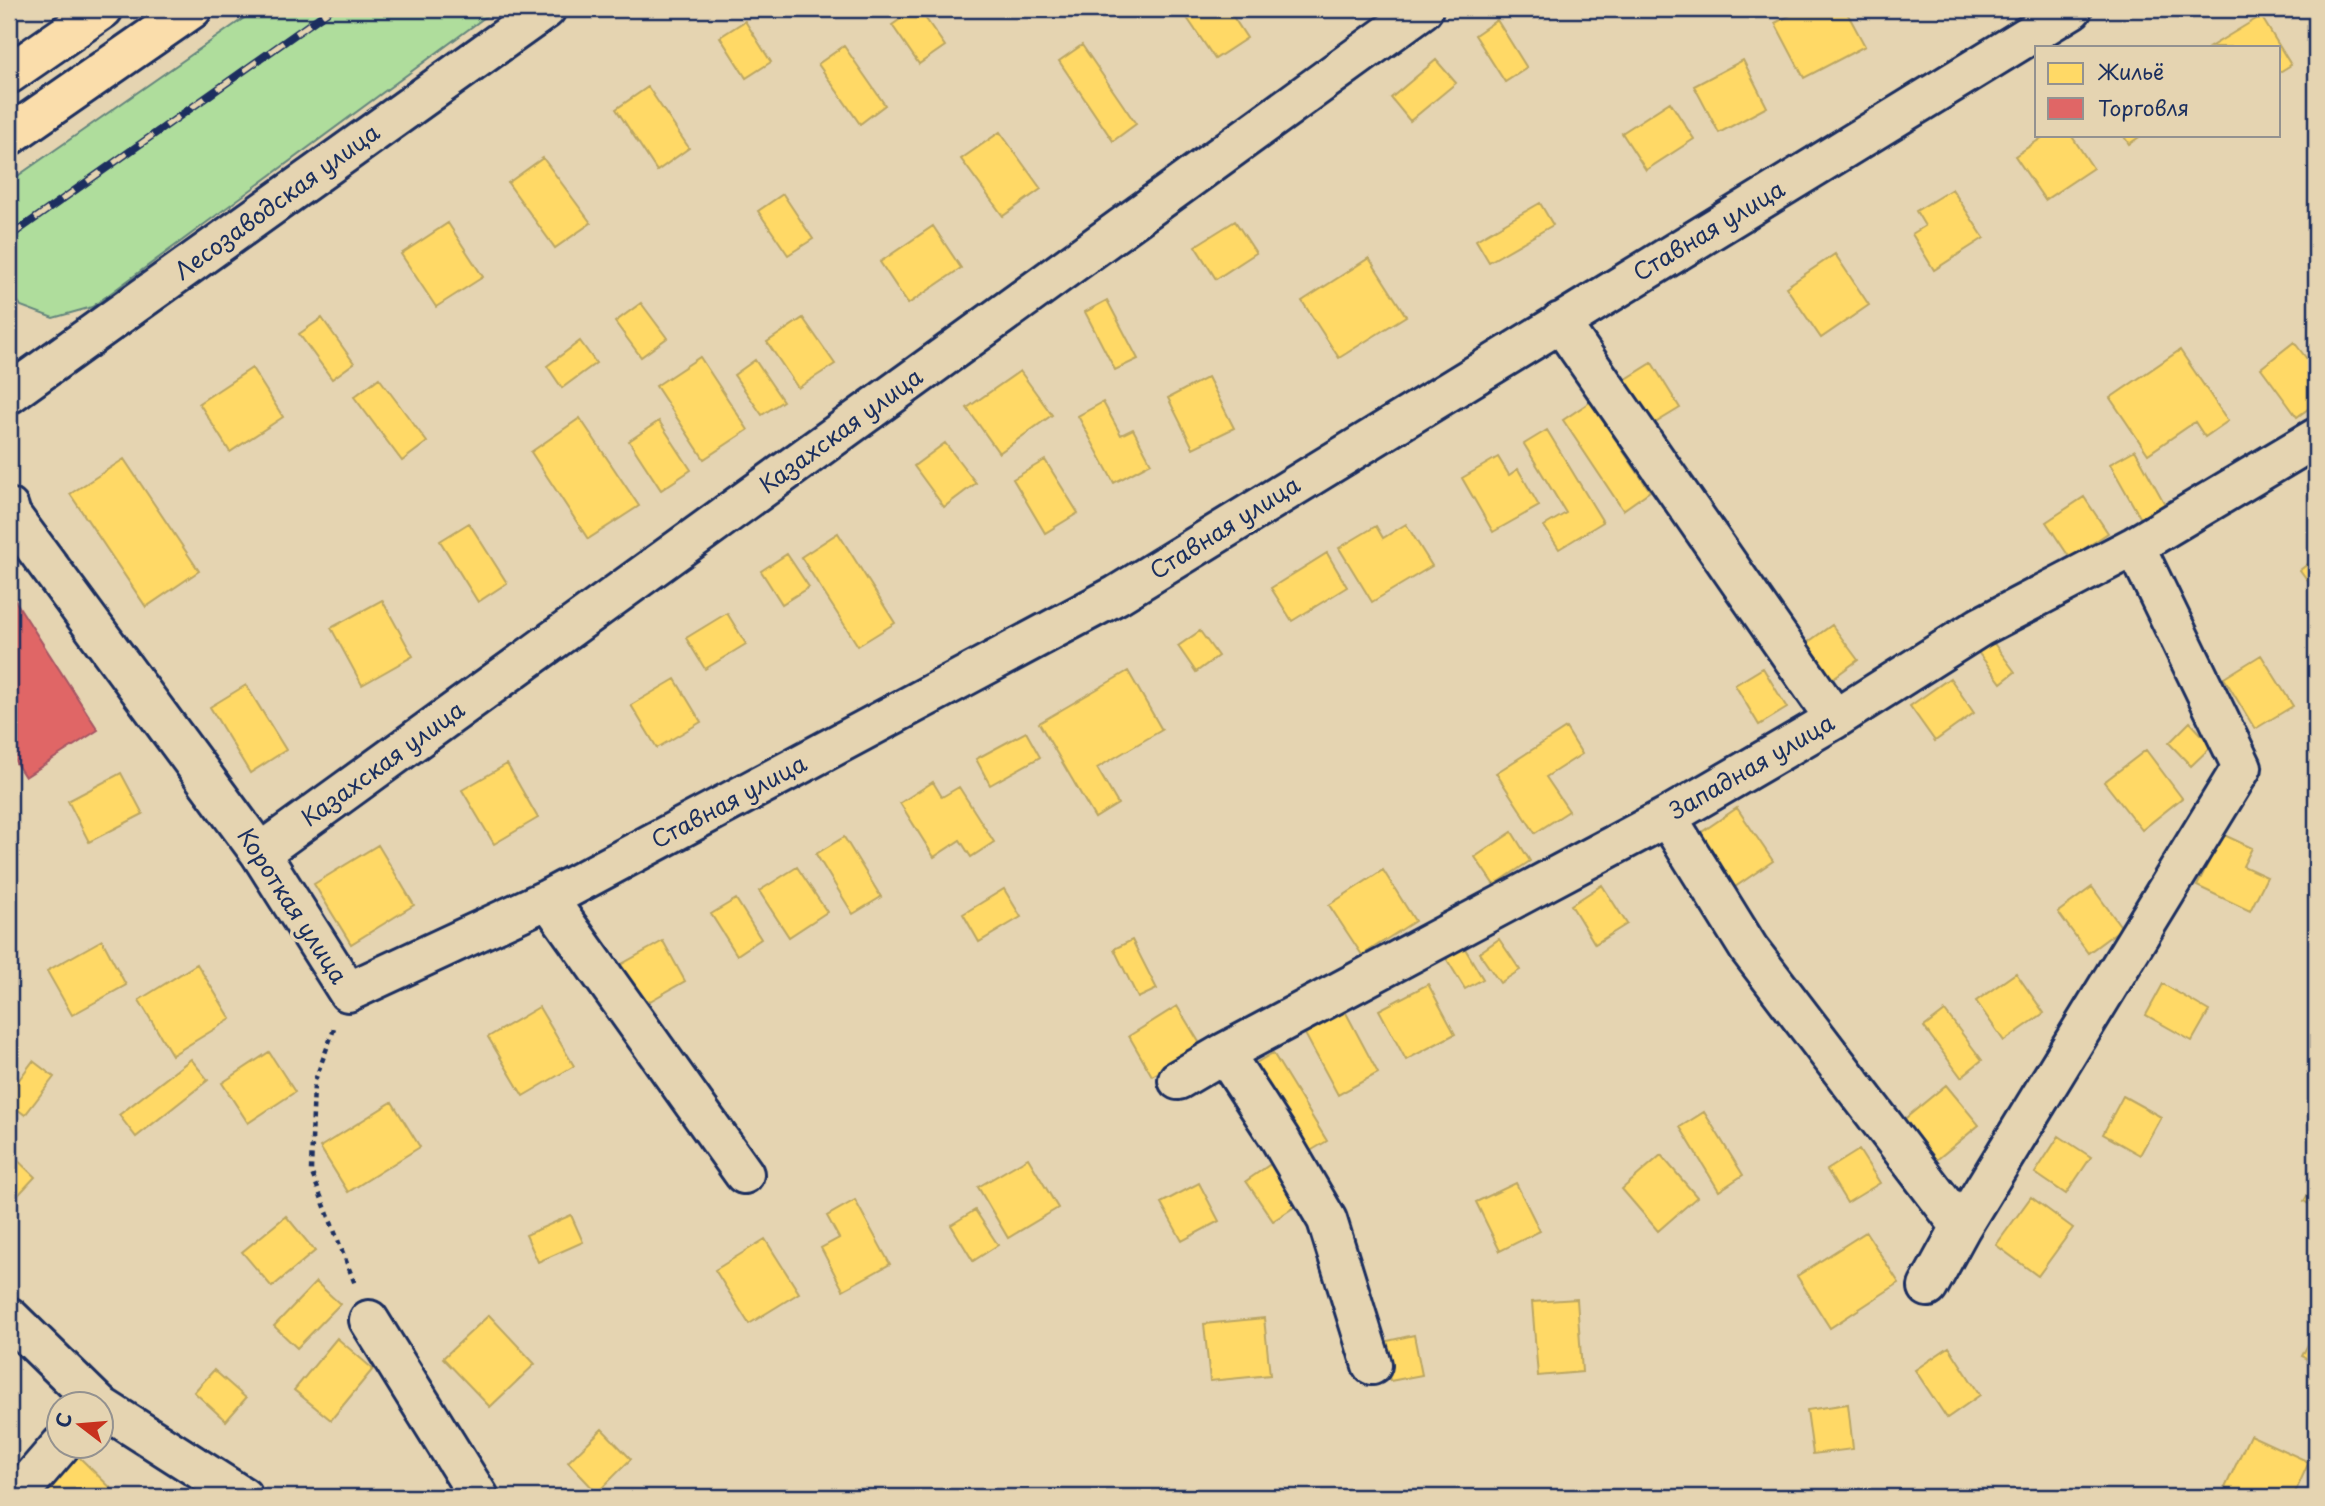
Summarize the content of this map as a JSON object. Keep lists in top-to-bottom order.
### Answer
{
  "streets": {
    "street": [
      "Лесозаводская улица",
      "Ставная улица",
      "Казахская улица",
      "Западная улица",
      "Короткая улица"
    ]
  },
  "crossings": [
    ["Ставная улица", "Короткая улица"],
    ["Казахская улица", "Короткая улица"]
  ],
  "legend": ["Жильё", "Торговля"],
  "north": "left"
}
